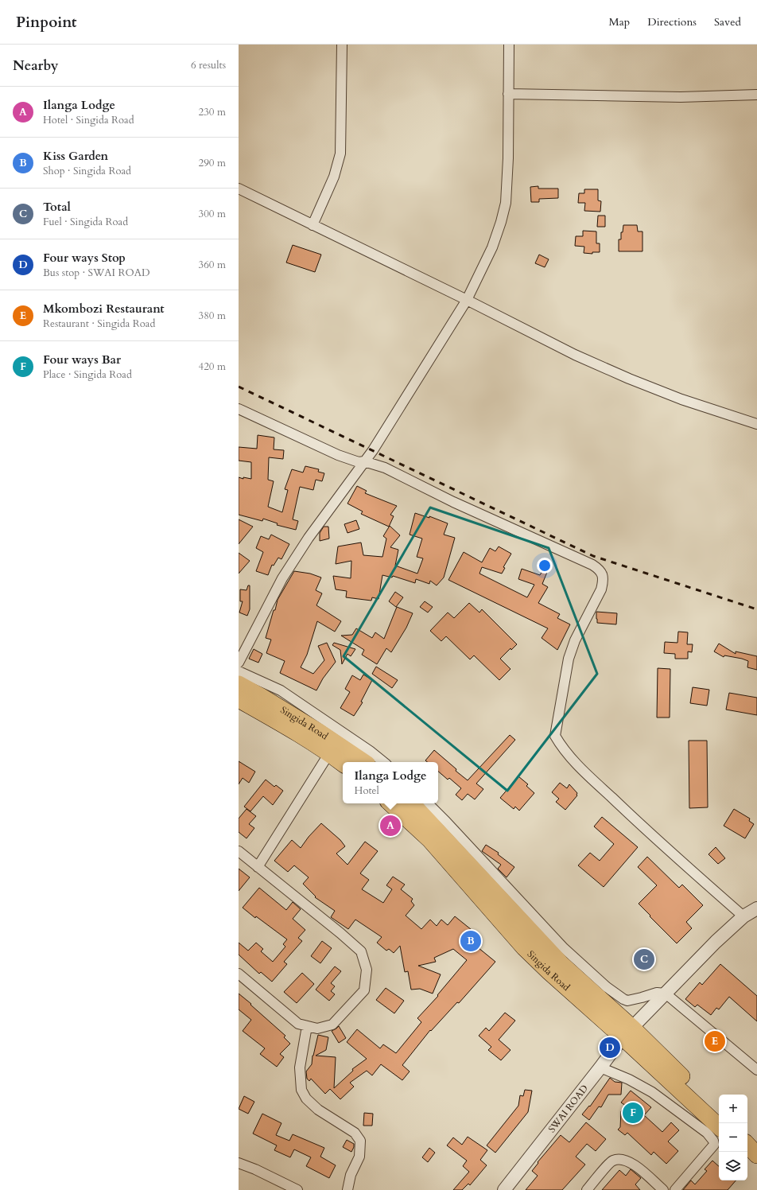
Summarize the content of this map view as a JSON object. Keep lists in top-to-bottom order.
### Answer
{
  "streets": {
    "highway": ["Singida Road"],
    "street": ["SWAI ROAD"]
  },
  "crossings": [
    ["Singida Road", "SWAI ROAD"]
  ],
  "page": {
    "header": "Pinpoint",
    "nav": ["Map", "Directions", "Saved"],
    "heading": ["Nearby", "6 results"],
    "list": [
      {
        "mark": "A",
        "name": "Ilanga Lodge",
        "note": "Hotel · Singida Road",
        "value": "230 m"
      },
      {
        "mark": "B",
        "name": "Kiss Garden",
        "note": "Shop · Singida Road",
        "value": "290 m"
      },
      {
        "mark": "C",
        "name": "Total",
        "note": "Fuel · Singida Road",
        "value": "300 m"
      },
      {
        "mark": "D",
        "name": "Four ways Stop",
        "note": "Bus stop · SWAI ROAD",
        "value": "360 m"
      },
      {
        "mark": "E",
        "name": "Mkombozi Restaurant",
        "note": "Restaurant · Singida Road",
        "value": "380 m"
      },
      {
        "mark": "F",
        "name": "Four ways Bar",
        "note": "Place · Singida Road",
        "value": "420 m"
      }
    ],
    "popup": ["Ilanga Lodge", "Hotel"],
    "pins": [
      "A",
      "B",
      "C",
      "E",
      "D",
      "F"
    ],
    "map_buttons": ["+", "−"]
  }
}
